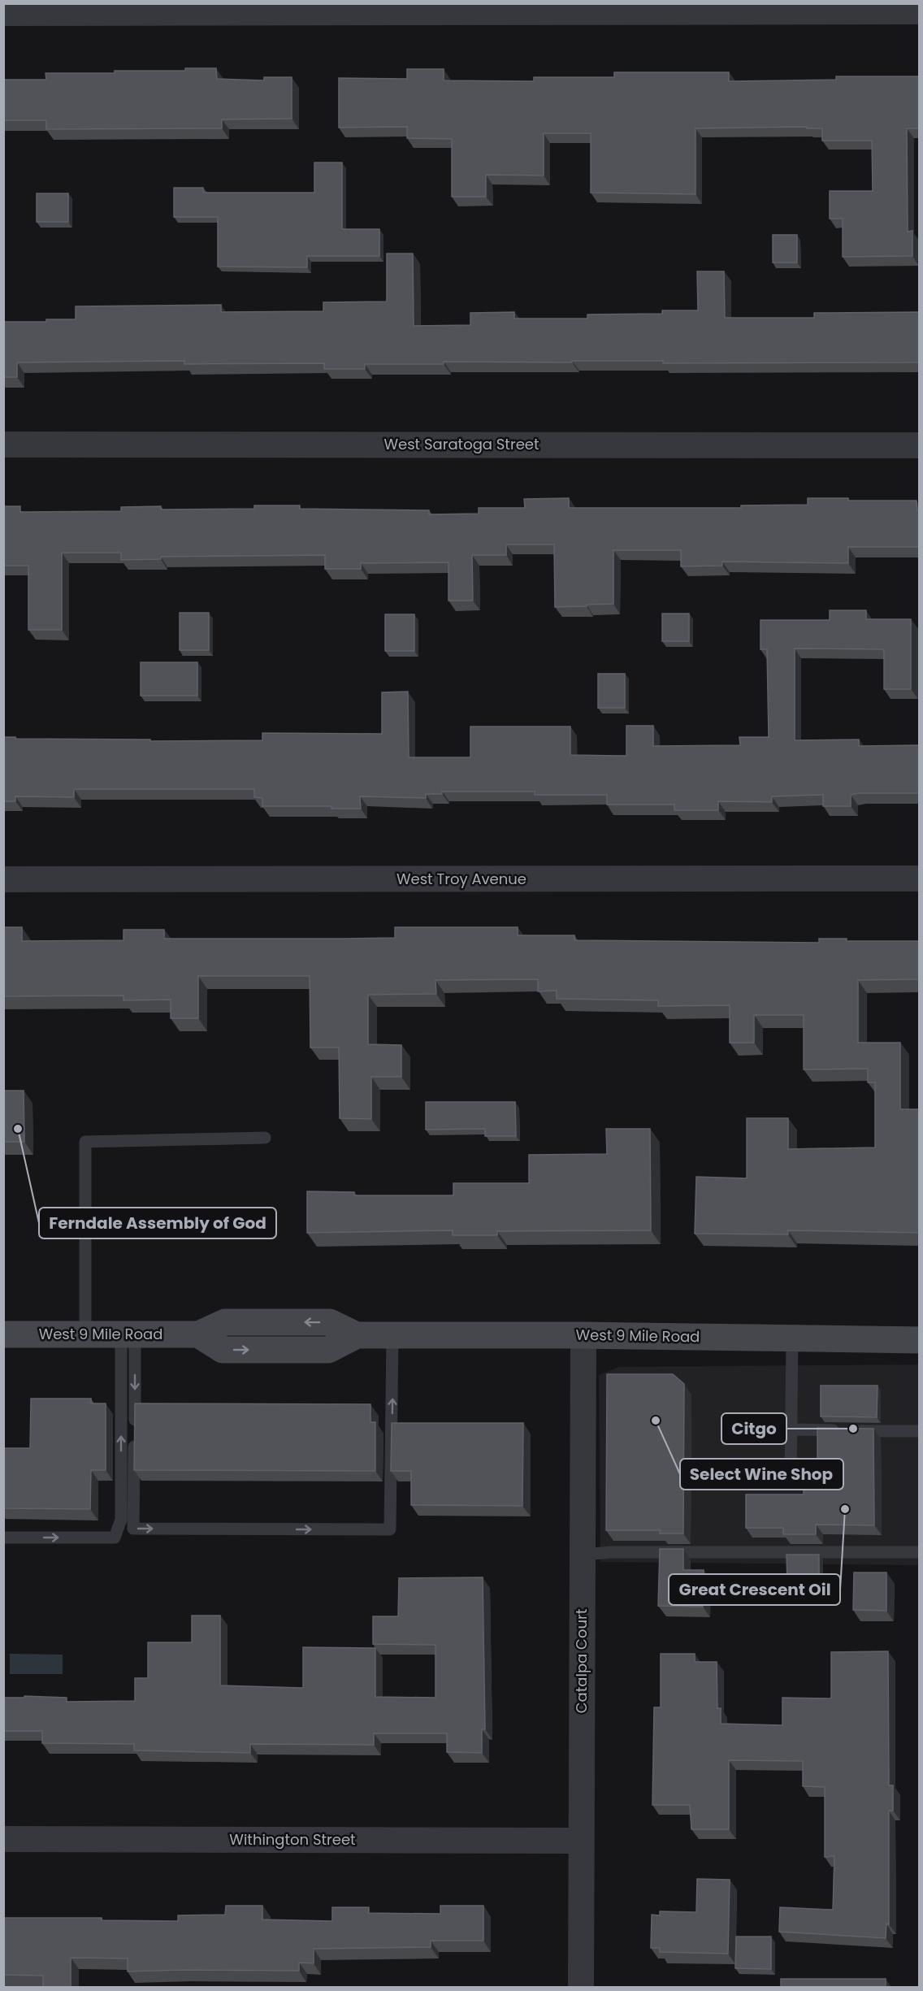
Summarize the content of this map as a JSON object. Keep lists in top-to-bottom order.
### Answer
{
  "streets": {
    "main road": ["West 9 Mile Road"],
    "street": [
      "West Saratoga Street",
      "West Troy Avenue",
      "Catalpa Court",
      "Withington Street"
    ]
  },
  "crossings": [
    ["West 9 Mile Road", "Catalpa Court"],
    ["Catalpa Court", "Withington Street"]
  ],
  "places": [
    "Ferndale Assembly of God",
    "Select Wine Shop",
    "Citgo",
    "Great Crescent Oil"
  ]
}
